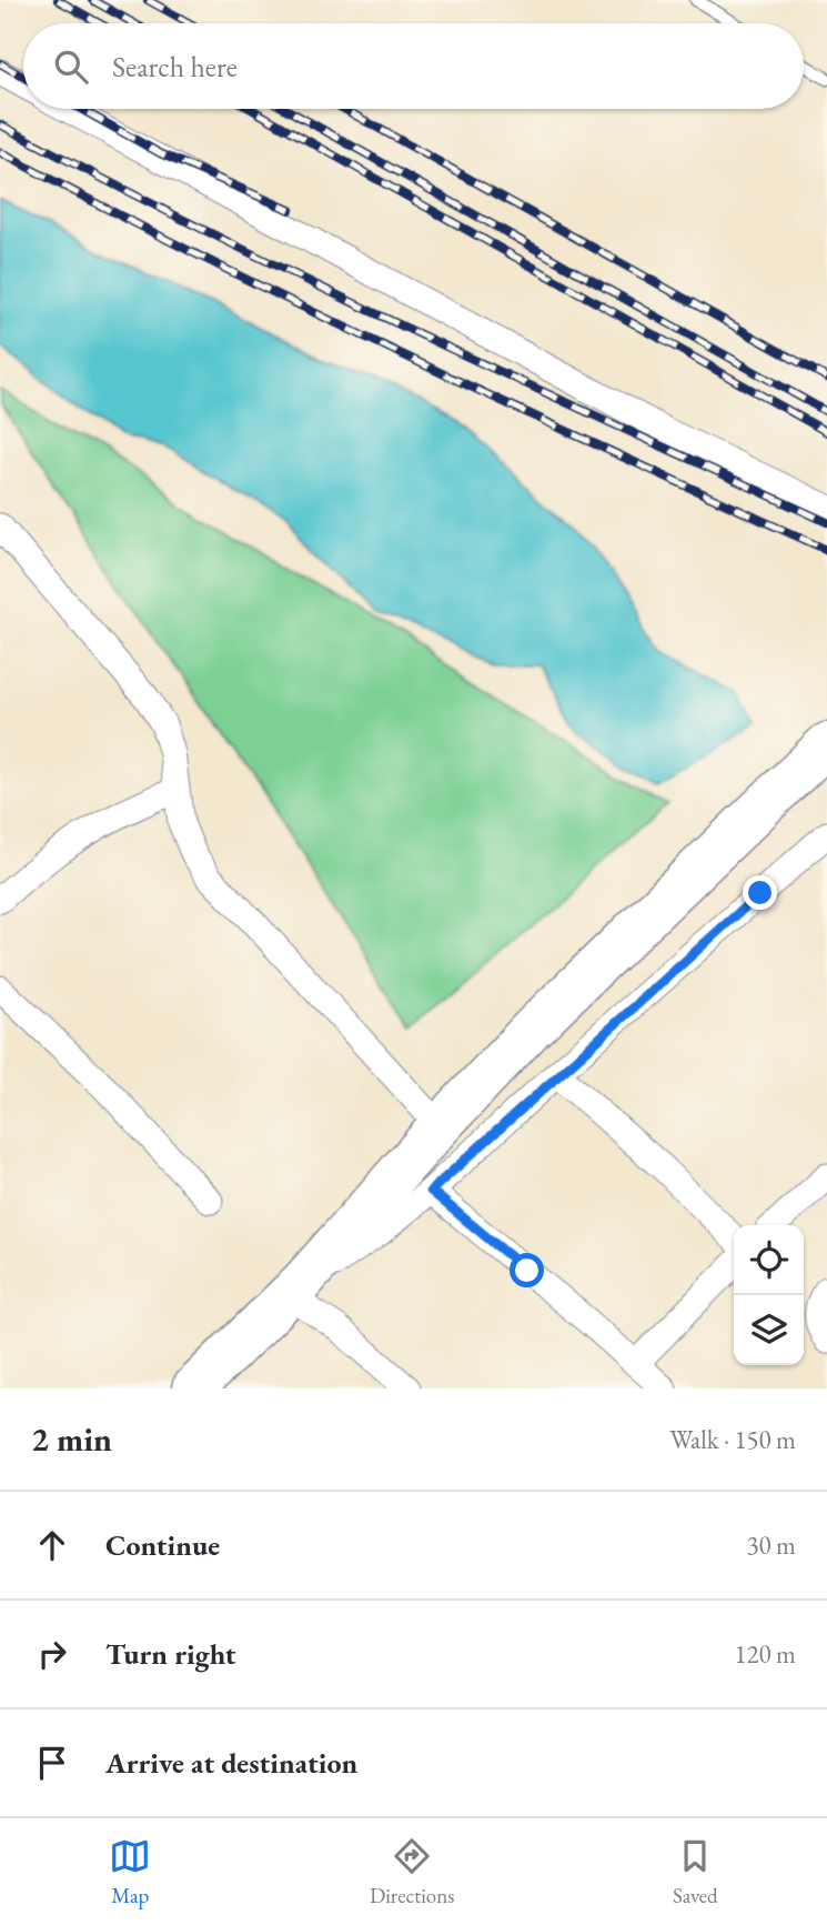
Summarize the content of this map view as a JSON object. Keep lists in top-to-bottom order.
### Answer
{
  "page": {
    "search": "Search here",
    "heading": ["2 min", "Walk · 150 m"],
    "list": [
      ["Continue", "30 m"],
      ["Turn right", "120 m"],
      "Arrive at destination"
    ],
    "nav": ["Map", "Directions", "Saved"]
  }
}
